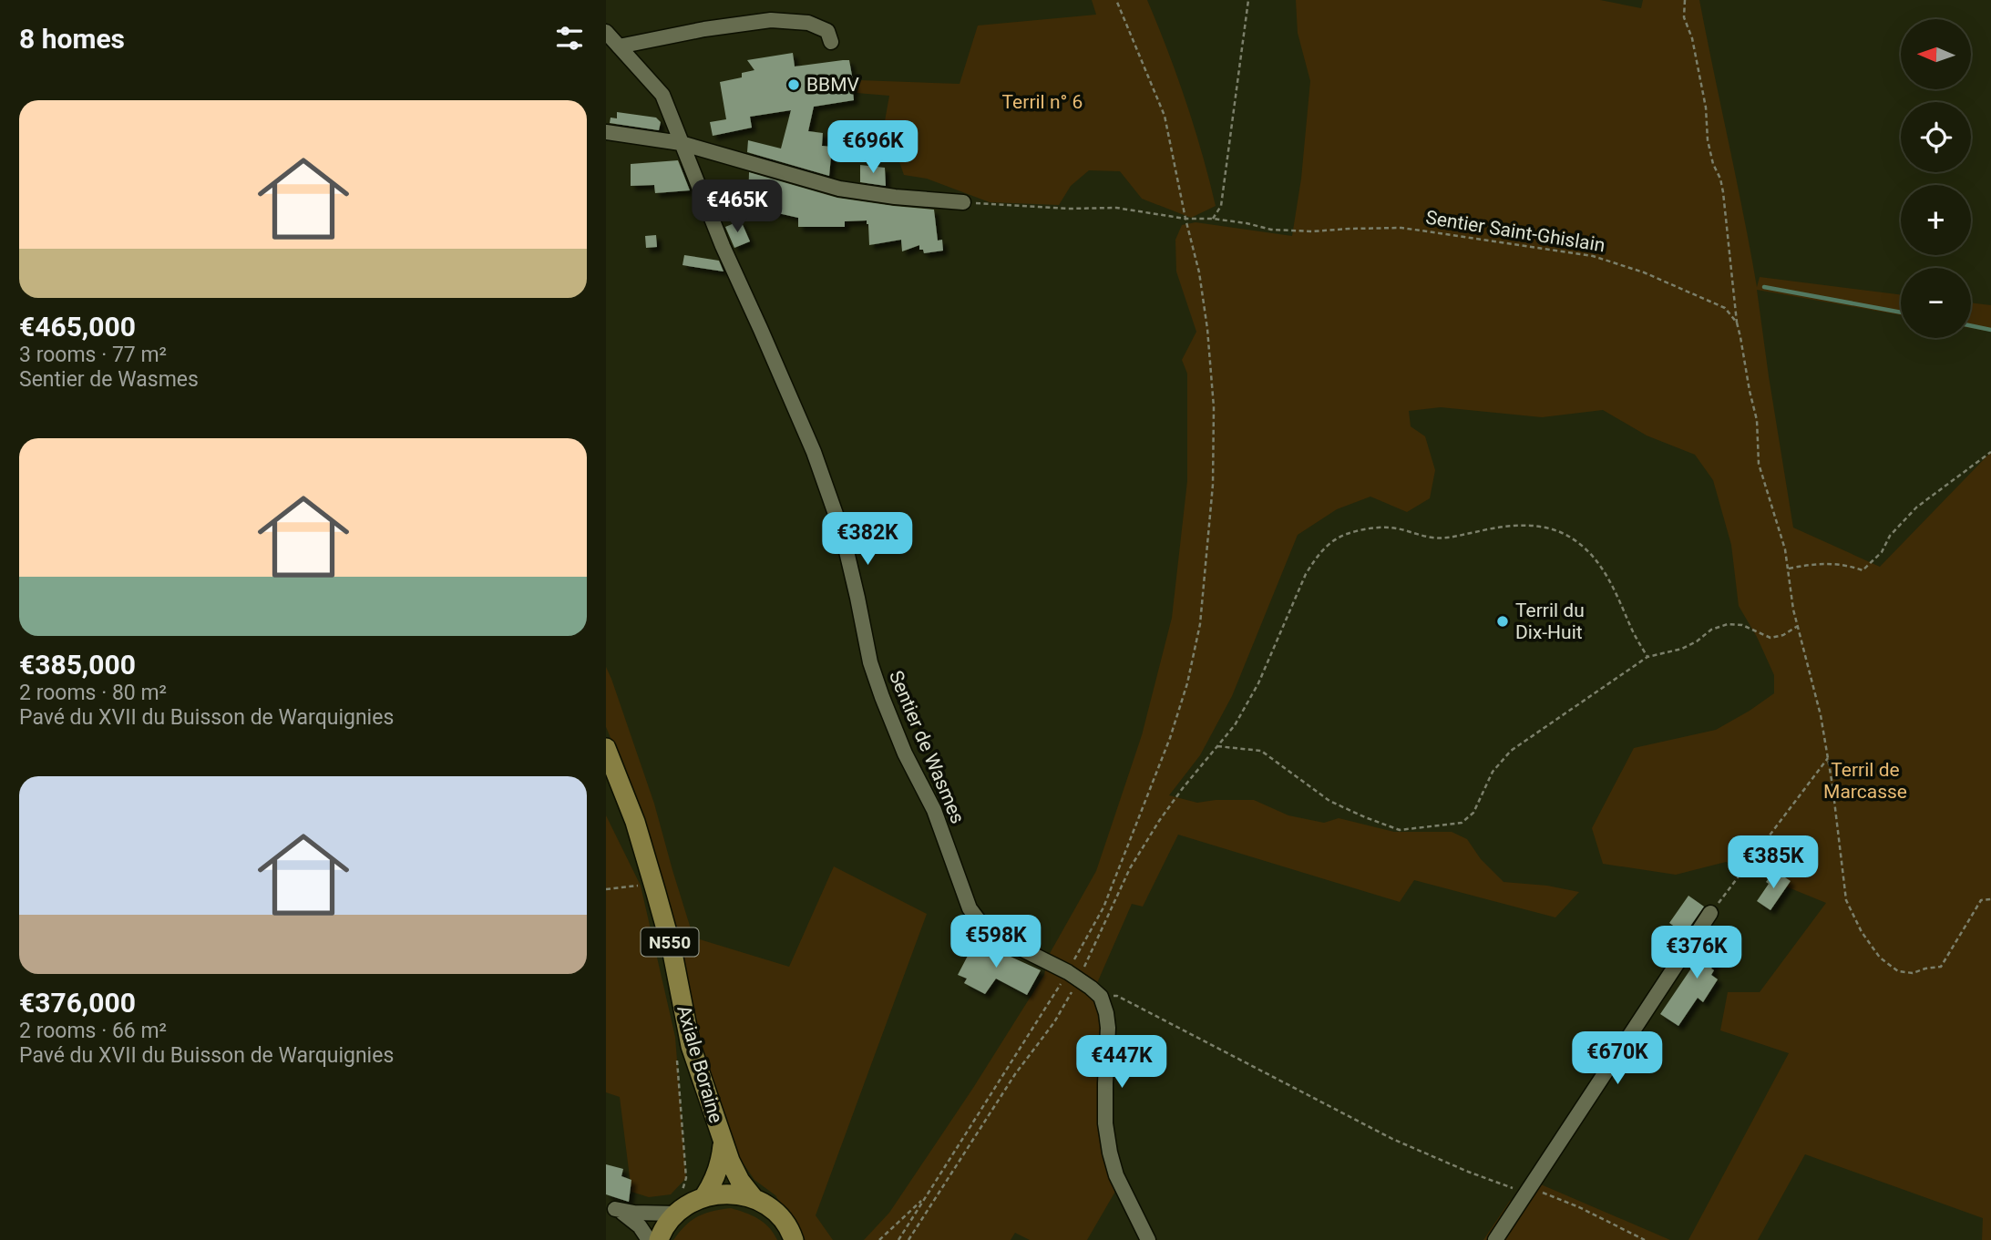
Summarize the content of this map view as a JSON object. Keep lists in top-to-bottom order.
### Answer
{
  "streets": {
    "main road": ["N550", "Axiale Boraine"],
    "street": ["Sentier de Wasmes"],
    "path": ["Sentier Saint-Ghislain"]
  },
  "parks": ["Terril n° 6", "Terril de Marcasse"],
  "places": ["BBMV", "Terril du Dix-Huit"],
  "north": "left",
  "page": {
    "heading": "8 homes",
    "map_buttons": ["+", "−"],
    "list": [
      {
        "name": "€465,000",
        "note": "3 rooms · 77 m² · Sentier de Wasmes"
      },
      {
        "name": "€385,000",
        "note": "2 rooms · 80 m² · Pavé du XVII du Buisson de Warquignies"
      },
      {
        "name": "€376,000",
        "note": "2 rooms · 66 m² · Pavé du XVII du Buisson de Warquignies"
      }
    ],
    "price": [
      "€696K",
      "€465K",
      "€382K",
      "€385K",
      "€598K",
      "€376K",
      "€670K",
      "€447K"
    ]
  }
}
